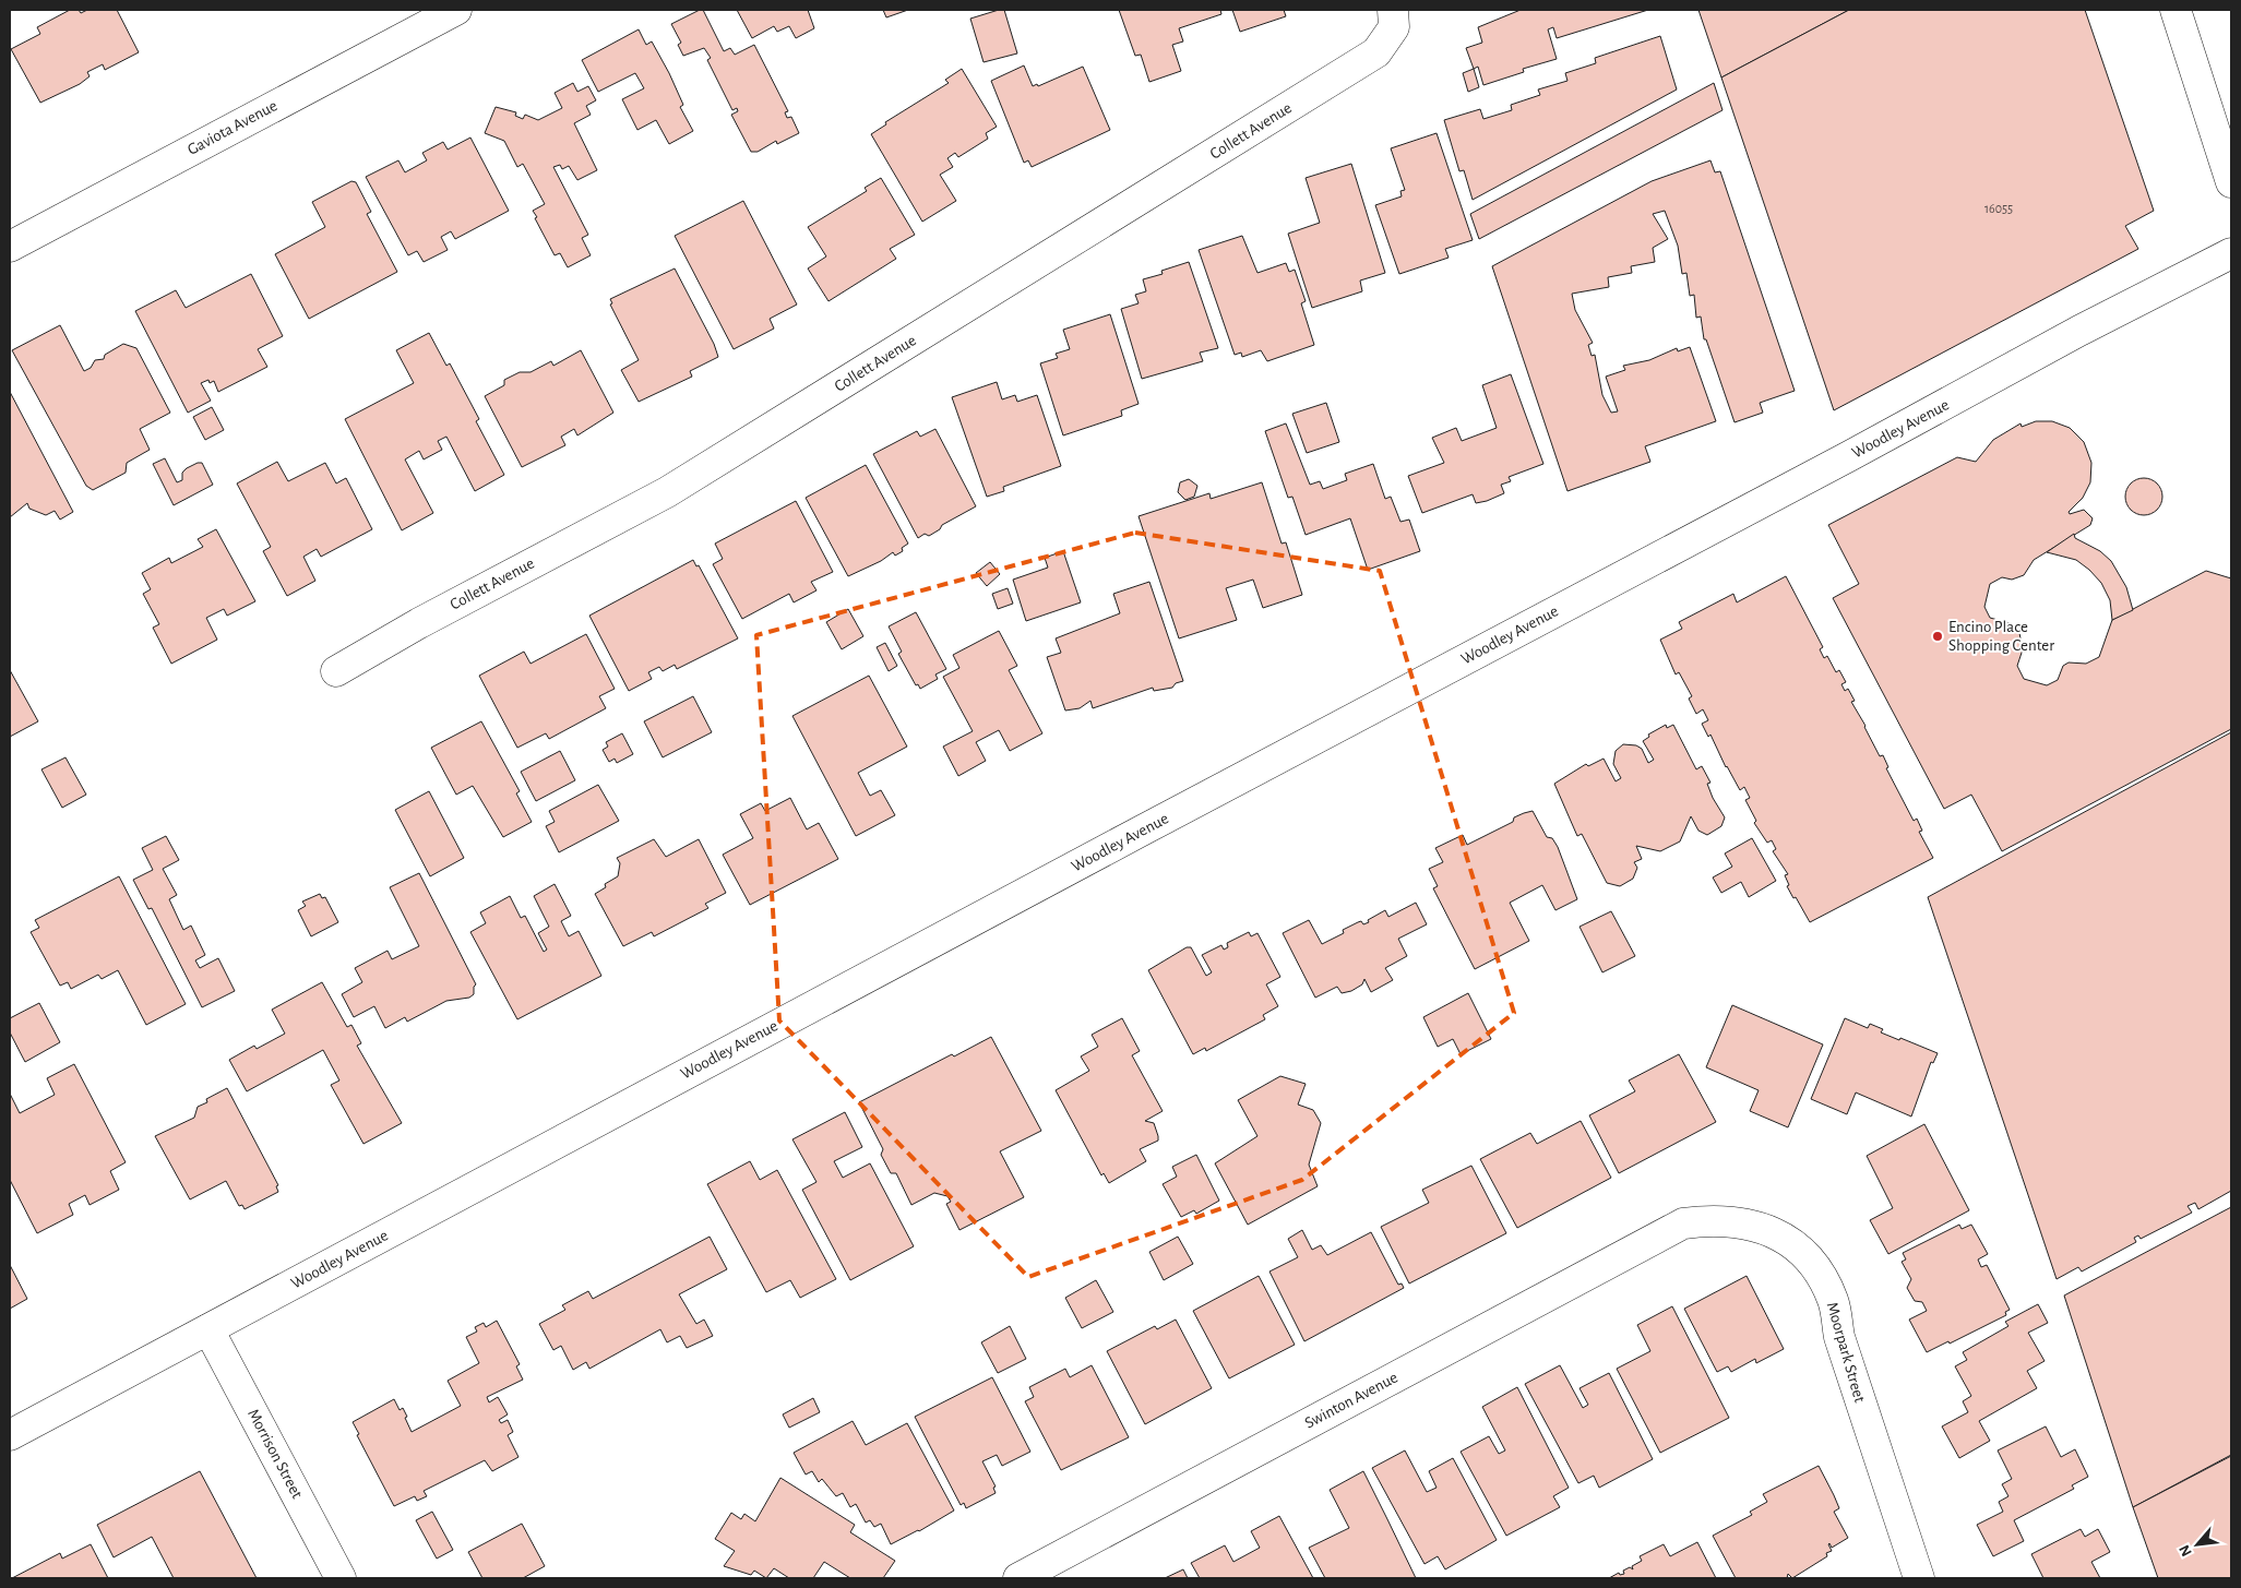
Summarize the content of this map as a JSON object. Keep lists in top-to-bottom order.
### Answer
{
  "streets": {
    "street": [
      "Gaviota Avenue",
      "Collett Avenue",
      "Woodley Avenue",
      "Moorpark Street",
      "Swinton Avenue",
      "Morrison Street"
    ]
  },
  "crossings": [
    ["Woodley Avenue", "Morrison Street"],
    ["Moorpark Street", "Swinton Avenue"]
  ],
  "places": ["Encino Place Shopping Center"],
  "house_numbers": ["16055"],
  "north": "bottom left"
}
